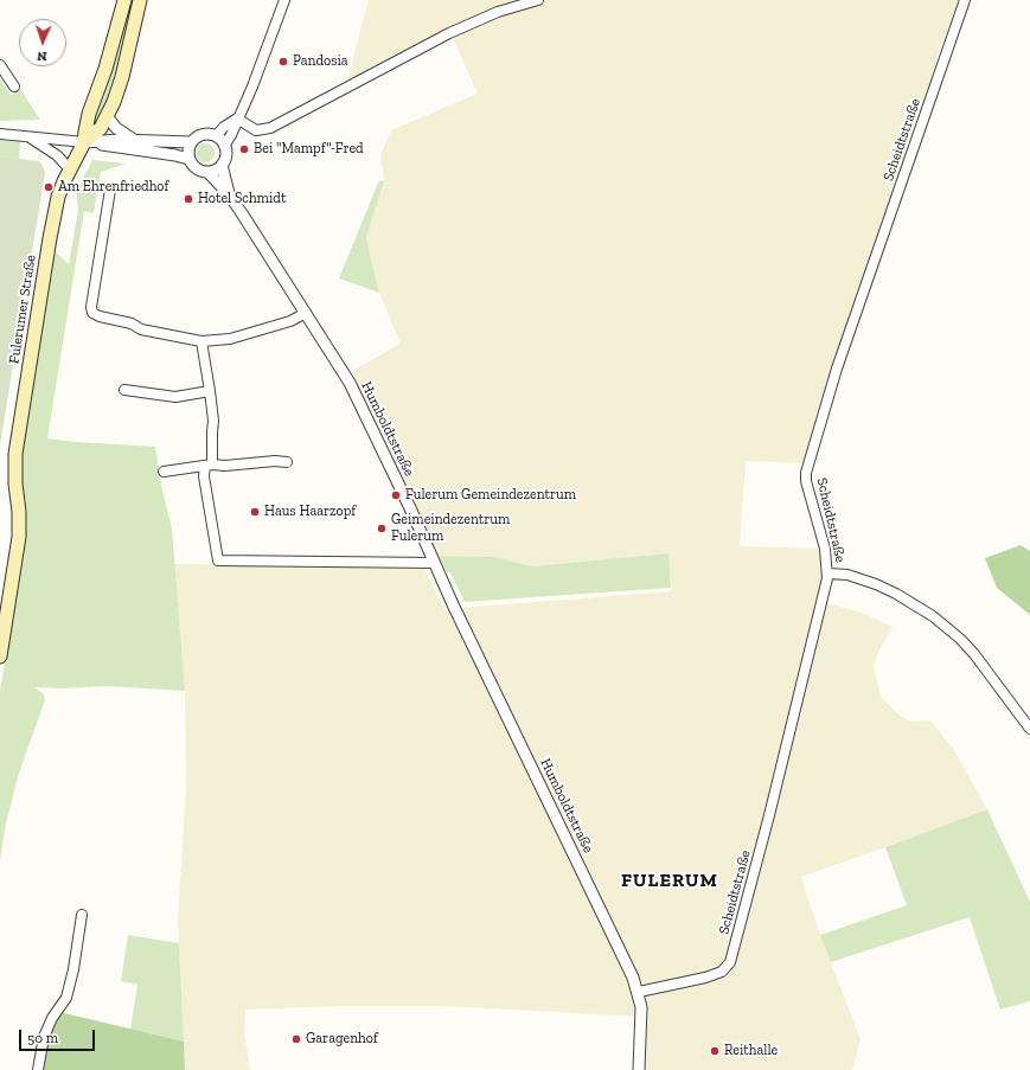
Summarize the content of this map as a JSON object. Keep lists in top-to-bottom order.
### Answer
{
  "streets": {
    "main road": ["Fulerumer Straße"],
    "street": ["Scheidtstraße", "Humboldtstraße"]
  },
  "crossings": [
    ["Scheidtstraße", "Humboldtstraße"]
  ],
  "districts": ["FULERUM"],
  "places": [
    "Pandosia",
    "Bei \"Mampf\"-Fred",
    "Am Ehrenfriedhof",
    "Hotel Schmidt",
    "Fulerum Gemeindezentrum",
    "Haus Haarzopf",
    "Geimeindezentrum Fulerum",
    "Garagenhof",
    "Reithalle"
  ],
  "scale_bar": "50 m",
  "north": "bottom"
}
